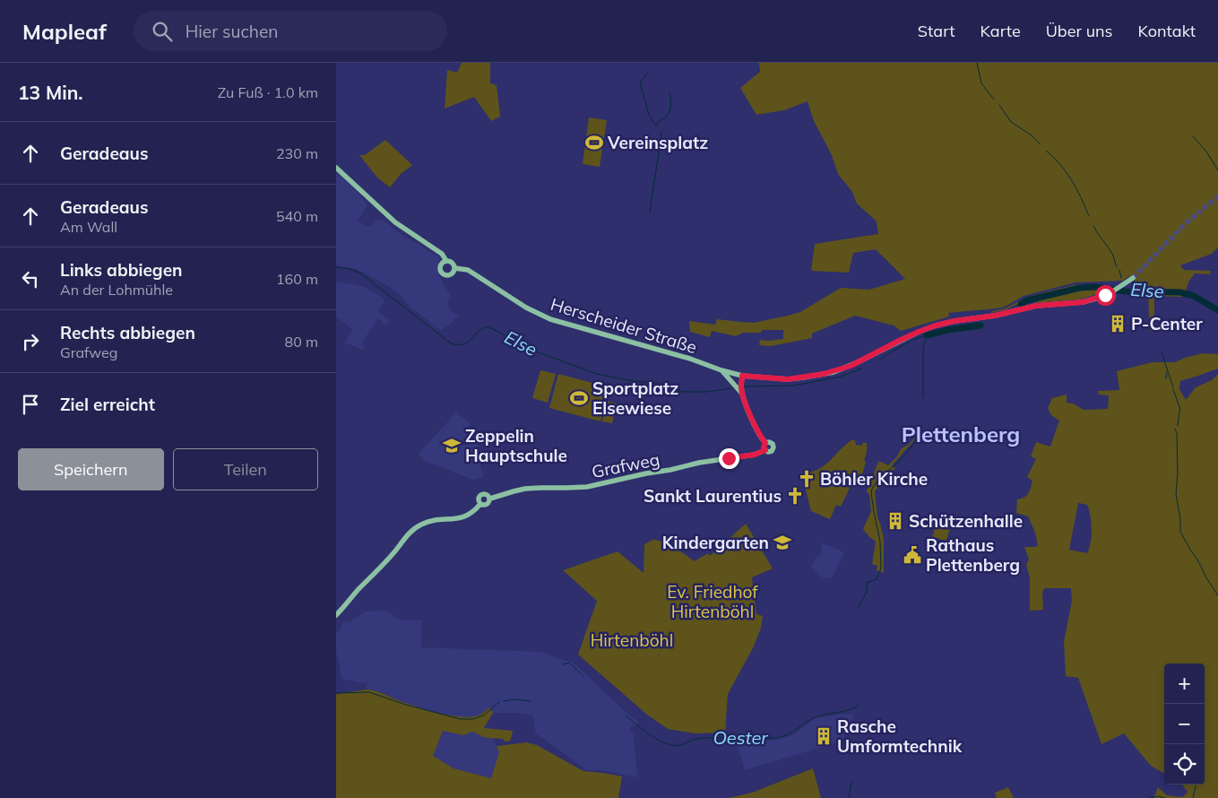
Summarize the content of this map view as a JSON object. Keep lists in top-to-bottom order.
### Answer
{
  "streets": {
    "main road": ["Herscheider Straße", "Grafweg"]
  },
  "districts": ["Plettenberg"],
  "water": ["Else", "Oester"],
  "parks": ["Ev. Friedhof Hirtenböhl", "Hirtenböhl"],
  "places": {
    "sports": ["Vereinsplatz", "Sportplatz Elsewiese"],
    "building": ["P-Center", "Schützenhalle", "Rasche Umformtechnik"],
    "school or university": ["Zeppelin Hauptschule", "Kindergarten"],
    "church": ["Böhler Kirche", "Sankt Laurentius"],
    "public building": ["Rathaus Plettenberg"]
  },
  "page": {
    "header": "Mapleaf",
    "search": "Hier suchen",
    "nav": [
      "Start",
      "Karte",
      "Über uns",
      "Kontakt"
    ],
    "heading": ["13 Min.", "Zu Fuß · 1.0 km"],
    "list": [
      ["Geradeaus", "230 m"],
      ["Geradeaus", "Am Wall", "540 m"],
      ["Links abbiegen", "An der Lohmühle", "160 m"],
      ["Rechts abbiegen", "Grafweg", "80 m"],
      "Ziel erreicht"
    ],
    "buttons": ["Speichern", "Teilen"],
    "map_buttons": ["+", "−"]
  }
}
